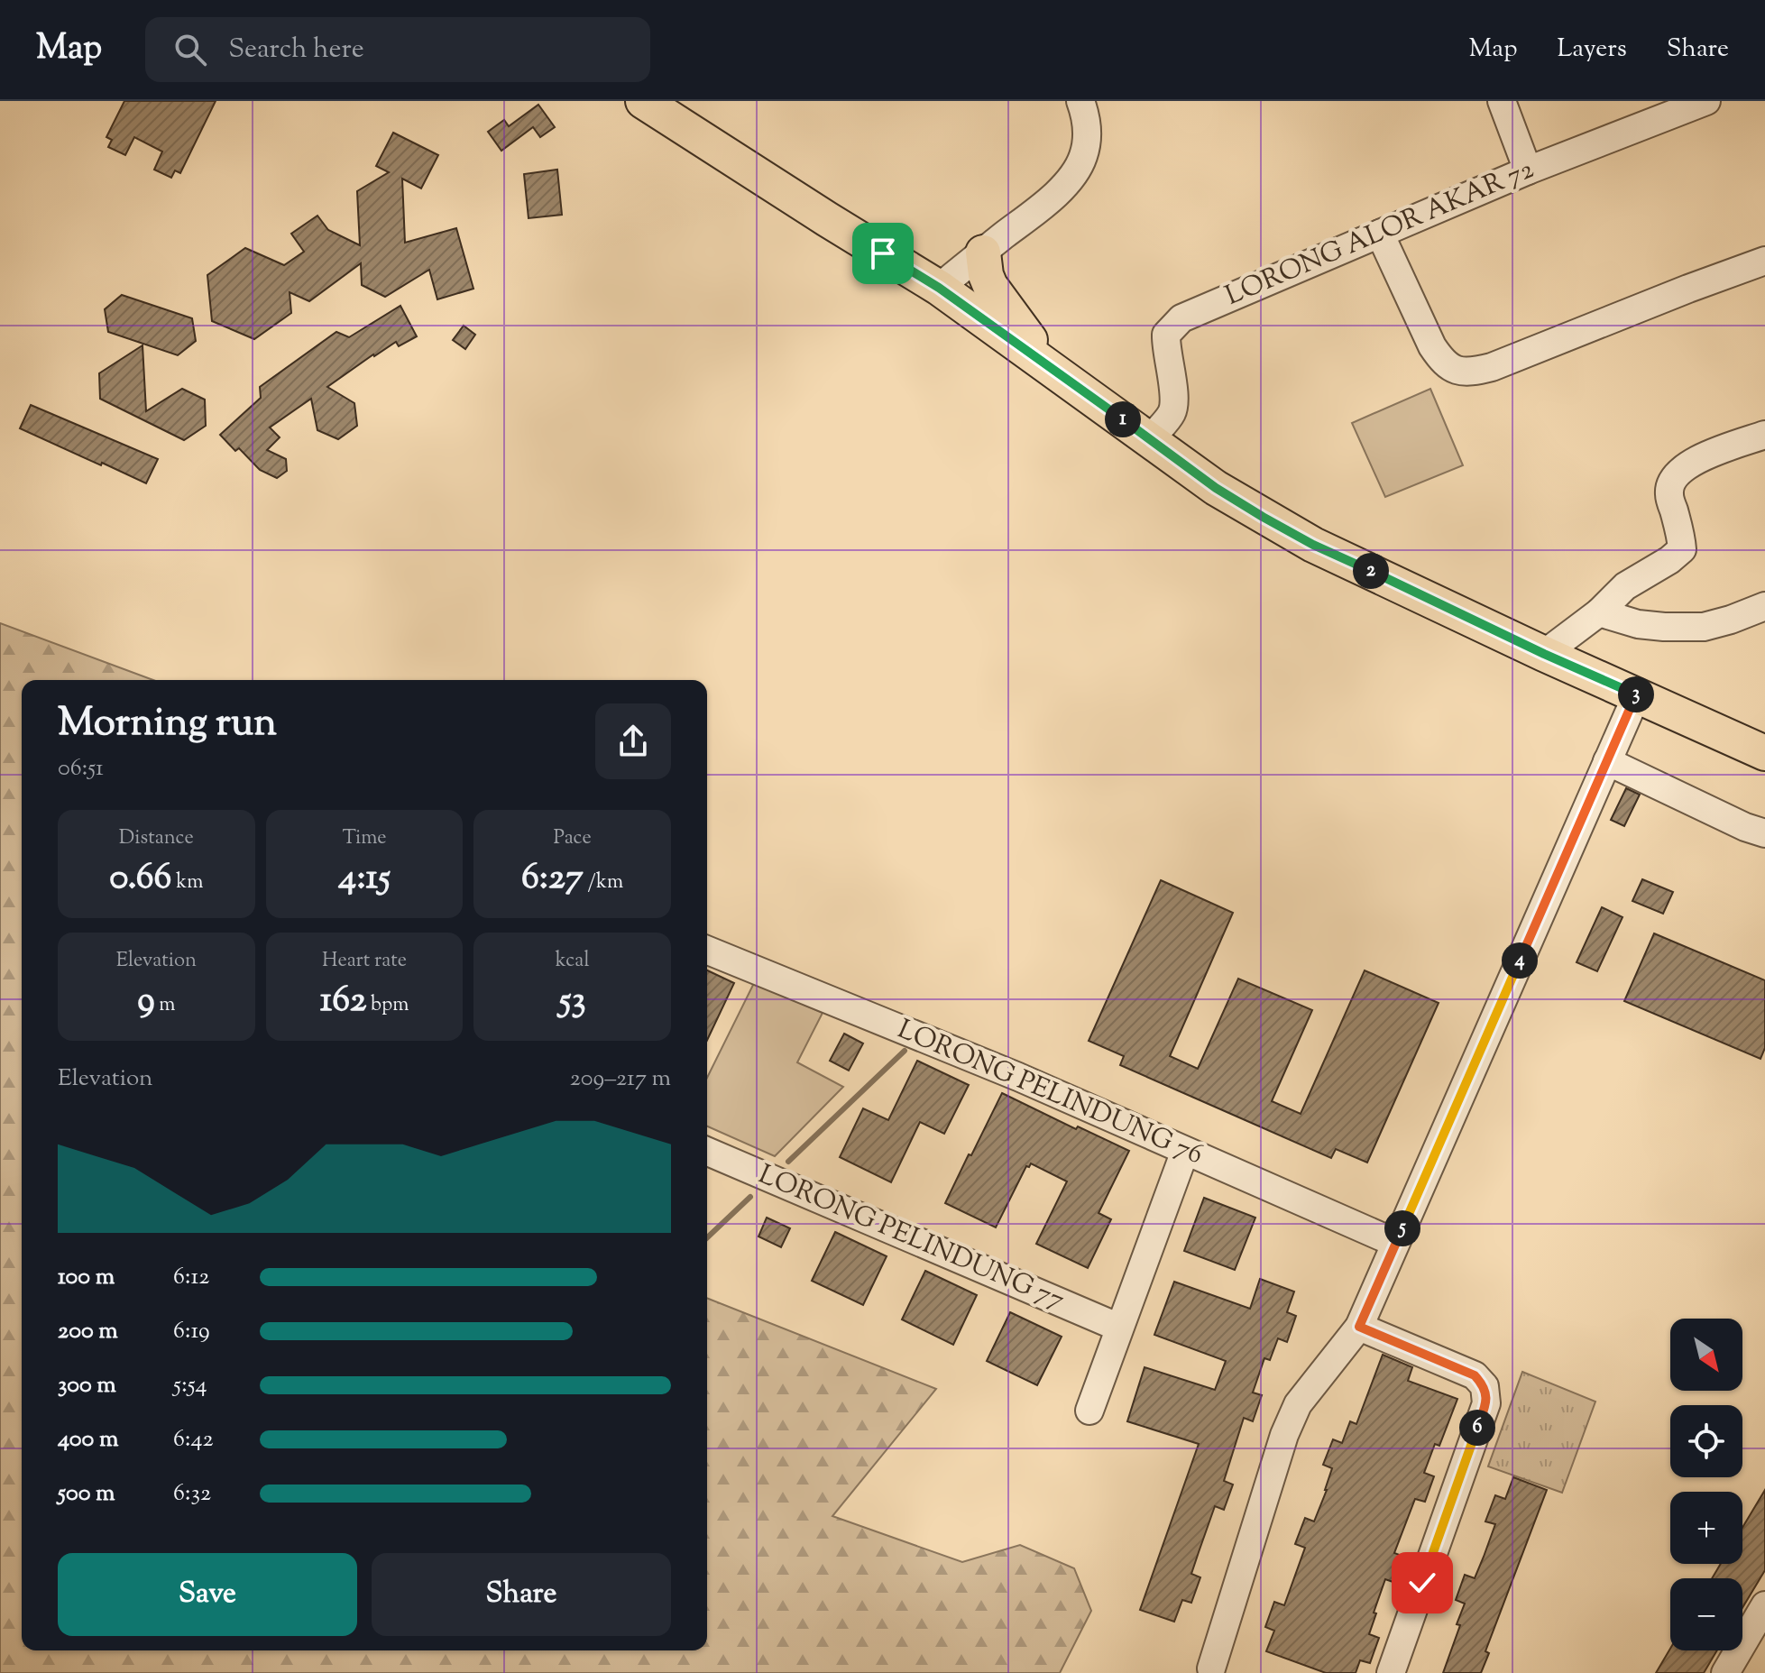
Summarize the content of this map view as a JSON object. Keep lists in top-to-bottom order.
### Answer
{
  "streets": {
    "street": ["LORONG ALOR AKAR 72", "LORONG PELINDUNG 76", "LORONG PELINDUNG 77"]
  },
  "north": "bottom right",
  "page": {
    "header": "Map",
    "search": "Search here",
    "nav": ["Map", "Layers", "Share"],
    "pins": [
      "1",
      "2",
      "3",
      "4",
      "5",
      "6"
    ],
    "heading": ["Morning run", "06:51"],
    "stats": [
      ["Distance", "0.66 km"],
      ["Time", "4:15"],
      ["Pace", "6:27 /km"],
      ["Elevation", "9 m"],
      ["Heart rate", "162 bpm"],
      ["kcal", "53"]
    ],
    "chart": ["Elevation", "209–217 m"],
    "list": [
      {
        "name": "100 m",
        "note": "6:12"
      },
      {
        "name": "200 m",
        "note": "6:19"
      },
      {
        "name": "300 m",
        "note": "5:54"
      },
      {
        "name": "400 m",
        "note": "6:42"
      },
      {
        "name": "500 m",
        "note": "6:32"
      }
    ],
    "map_buttons": ["+", "−"],
    "buttons": ["Save", "Share"]
  }
}
